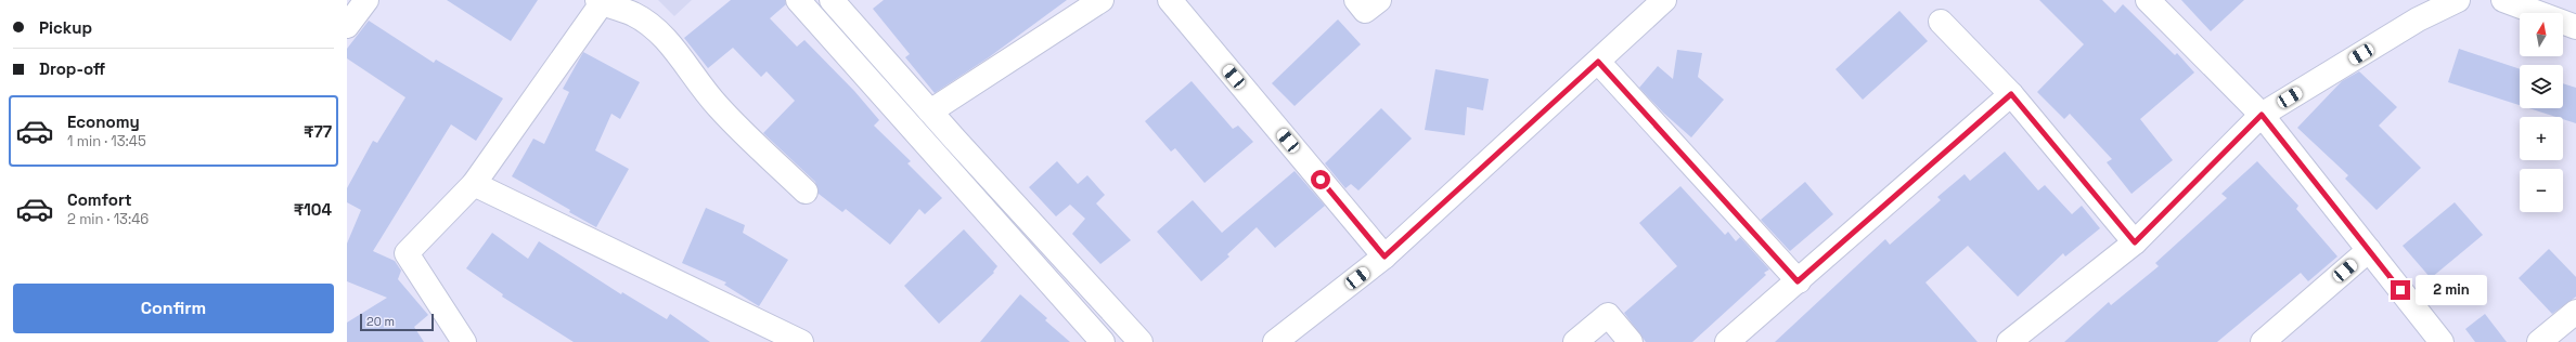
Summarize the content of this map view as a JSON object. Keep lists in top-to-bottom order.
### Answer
{
  "scale_bar": "20 m",
  "north": "top",
  "page": {
    "banner": ["Pickup", "Drop-off"],
    "map_buttons": ["+", "−"],
    "list": [
      {
        "name": "Economy",
        "note": "1 min · 13:45",
        "value": "₹77"
      },
      {
        "name": "Comfort",
        "note": "2 min · 13:46",
        "value": "₹104"
      }
    ],
    "buttons": "Confirm",
    "bubble": "2 min",
    "scale": "20 m"
  }
}
